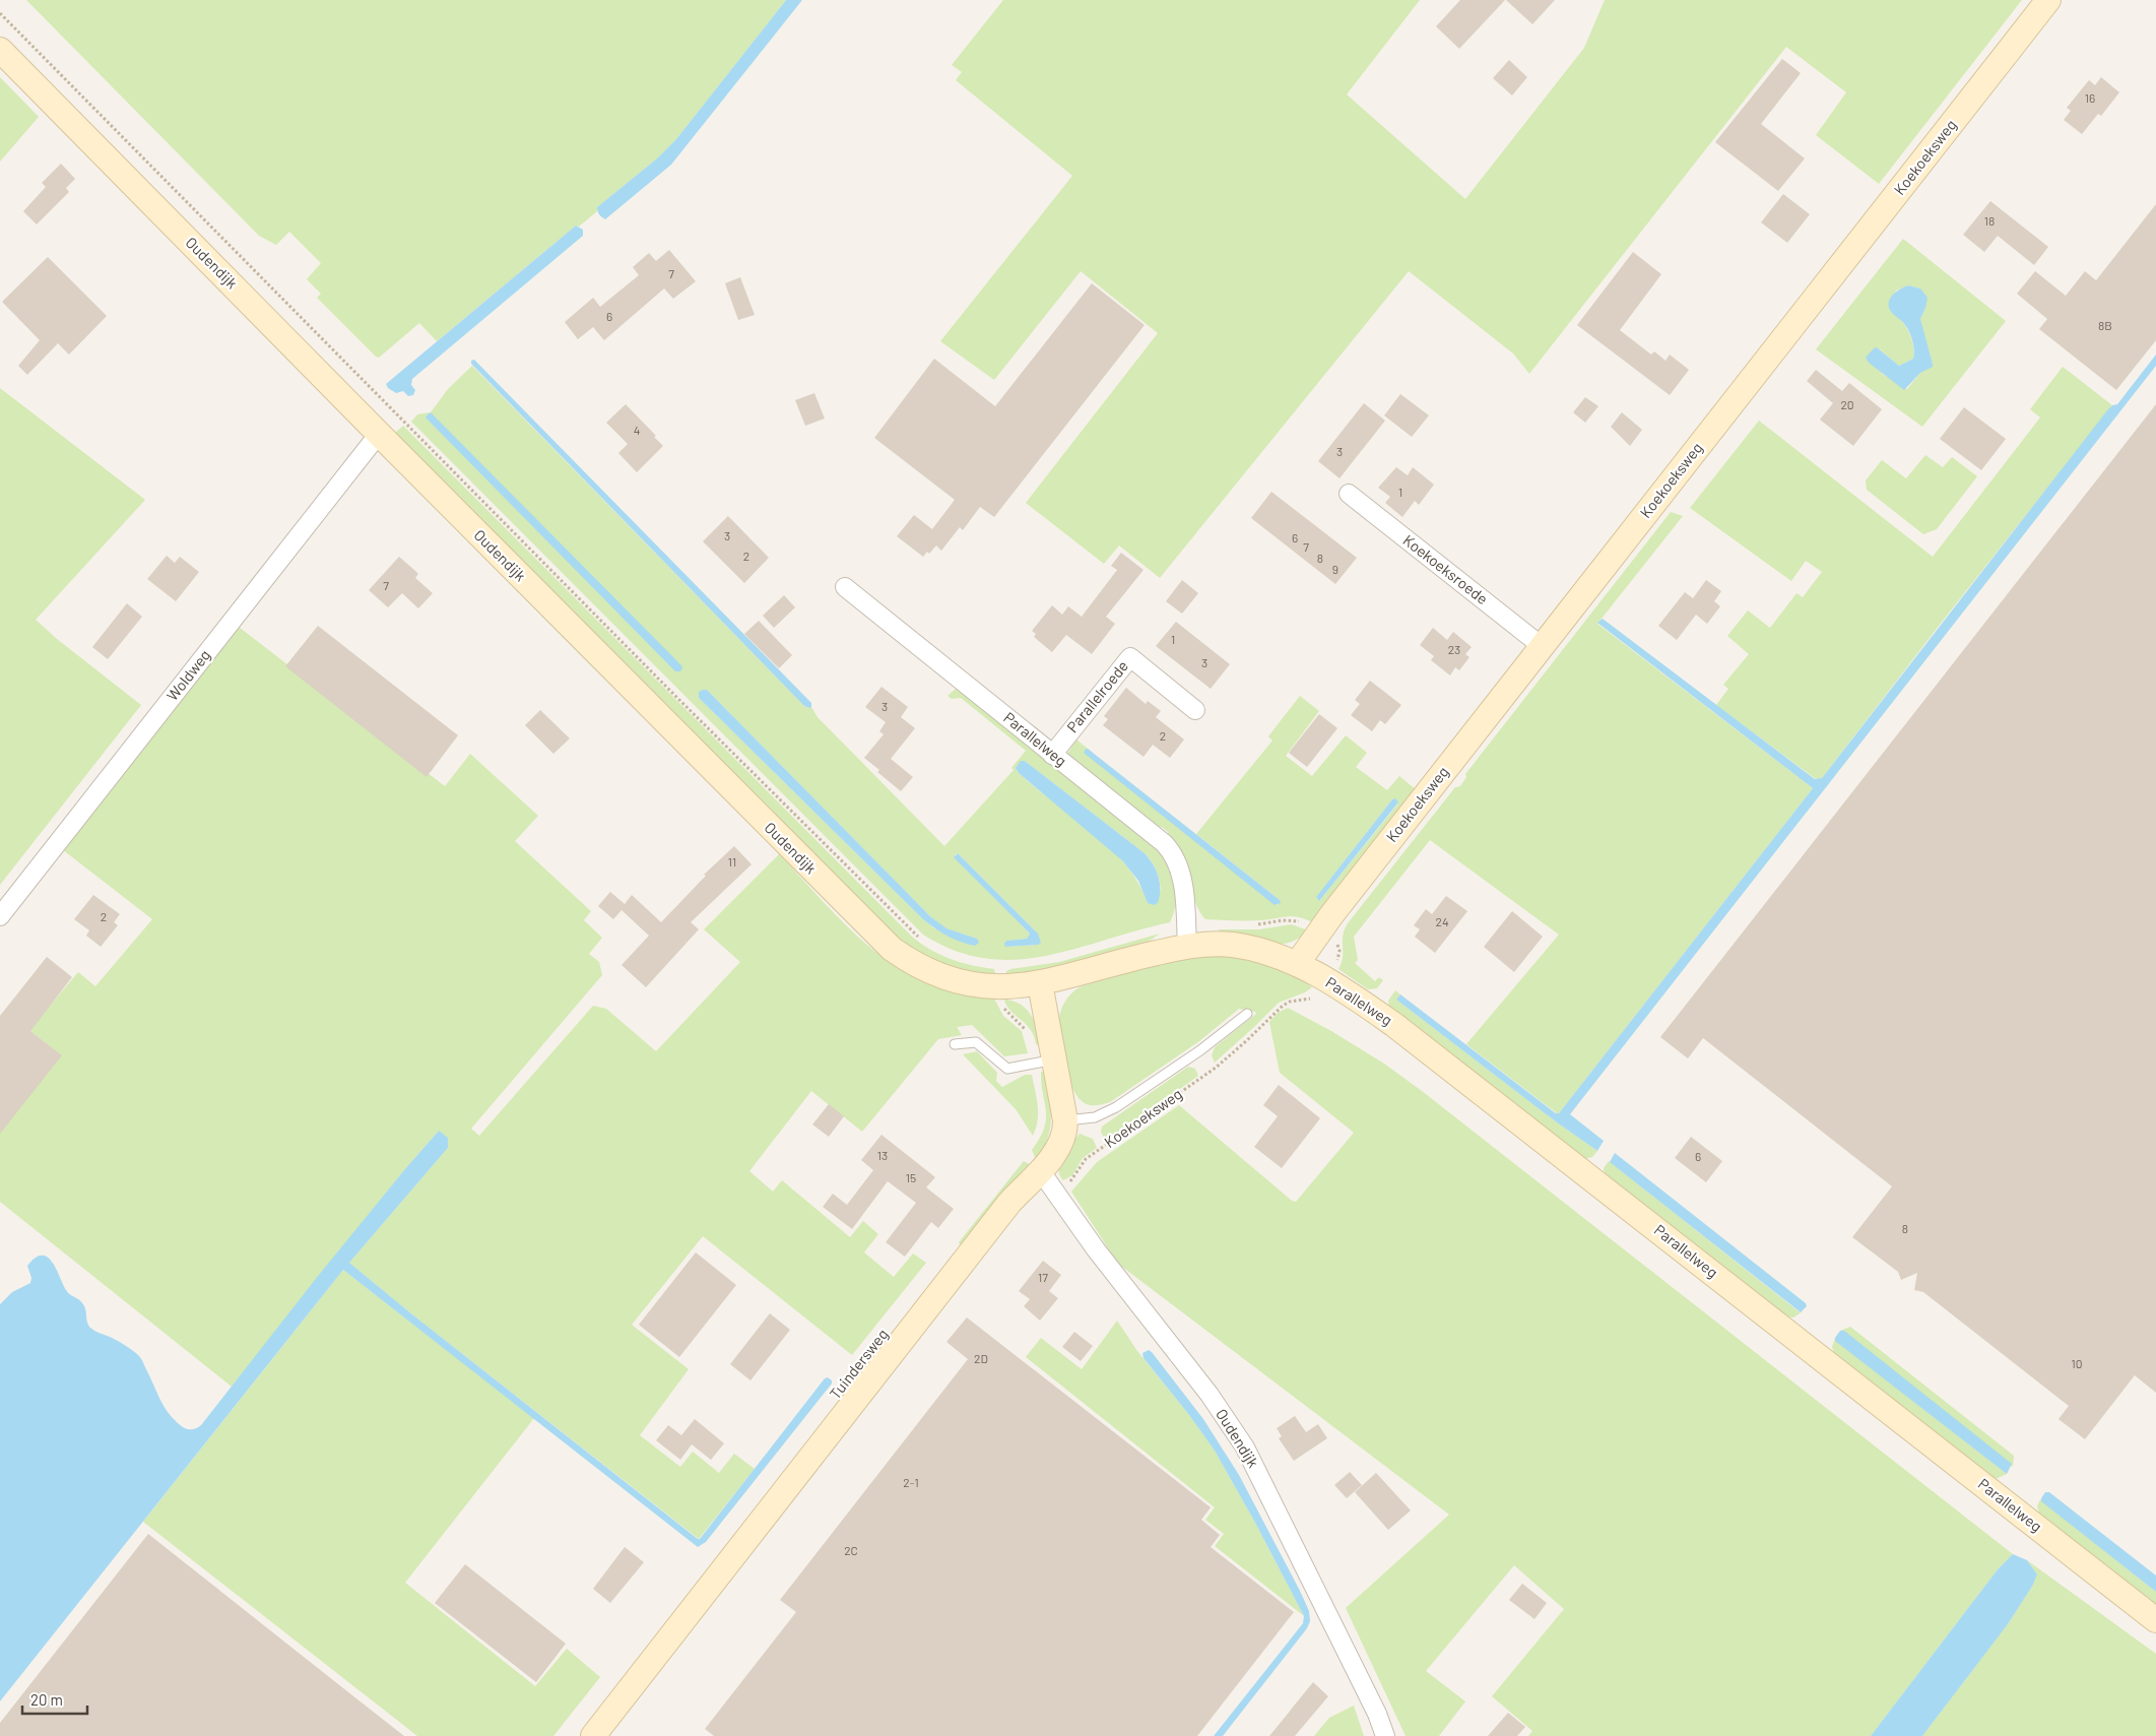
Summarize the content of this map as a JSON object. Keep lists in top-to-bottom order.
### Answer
{
  "streets": {
    "street": [
      "Koekoeksweg",
      "Oudendijk",
      "Koekoeksroede",
      "Woldweg",
      "Parallelroede",
      "Parallelweg",
      "Tuindersweg"
    ]
  },
  "crossings": [
    ["Koekoeksweg", "Oudendijk"],
    ["Koekoeksweg", "Koekoeksroede"],
    ["Koekoeksweg", "Parallelweg"],
    ["Koekoeksweg", "Tuindersweg"],
    ["Oudendijk", "Woldweg"],
    ["Oudendijk", "Parallelweg"],
    ["Oudendijk", "Tuindersweg"],
    ["Parallelroede", "Parallelweg"],
    ["Parallelweg", "Tuindersweg"]
  ],
  "house_numbers": [
    "16",
    "18",
    "7",
    "6",
    "8B",
    "20",
    "4",
    "3",
    "1",
    "3",
    "6",
    "7",
    "2",
    "8",
    "9",
    "7",
    "1",
    "23",
    "3",
    "3",
    "2",
    "11",
    "2",
    "24",
    "13",
    "6",
    "15",
    "8",
    "17",
    "2D",
    "10",
    "2-1",
    "2C"
  ],
  "scale_bar": "20 m"
}
